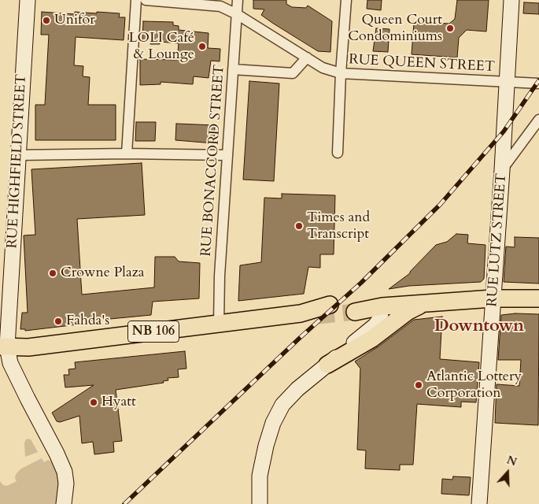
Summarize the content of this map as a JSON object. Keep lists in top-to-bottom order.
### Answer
{
  "streets": {
    "main road": ["NB 106"],
    "street": [
      "RUE QUEEN STREET",
      "RUE BONACCORD STREET",
      "RUE HIGHFIELD STREET",
      "RUE LUTZ STREET"
    ]
  },
  "crossings": [
    ["RUE QUEEN STREET", "RUE BONACCORD STREET"],
    ["RUE QUEEN STREET", "RUE LUTZ STREET"],
    ["RUE BONACCORD STREET", "NB 106"],
    ["RUE HIGHFIELD STREET", "NB 106"]
  ],
  "districts": ["Downtown"],
  "places": [
    "Unifor",
    "Queen Court Condominiums",
    "LOLI Café & Lounge",
    "Times and Transcript",
    "Crowne Plaza",
    "Fahda's",
    "Atlantic Lottery Corporation",
    "Hyatt"
  ],
  "north": "top"
}
